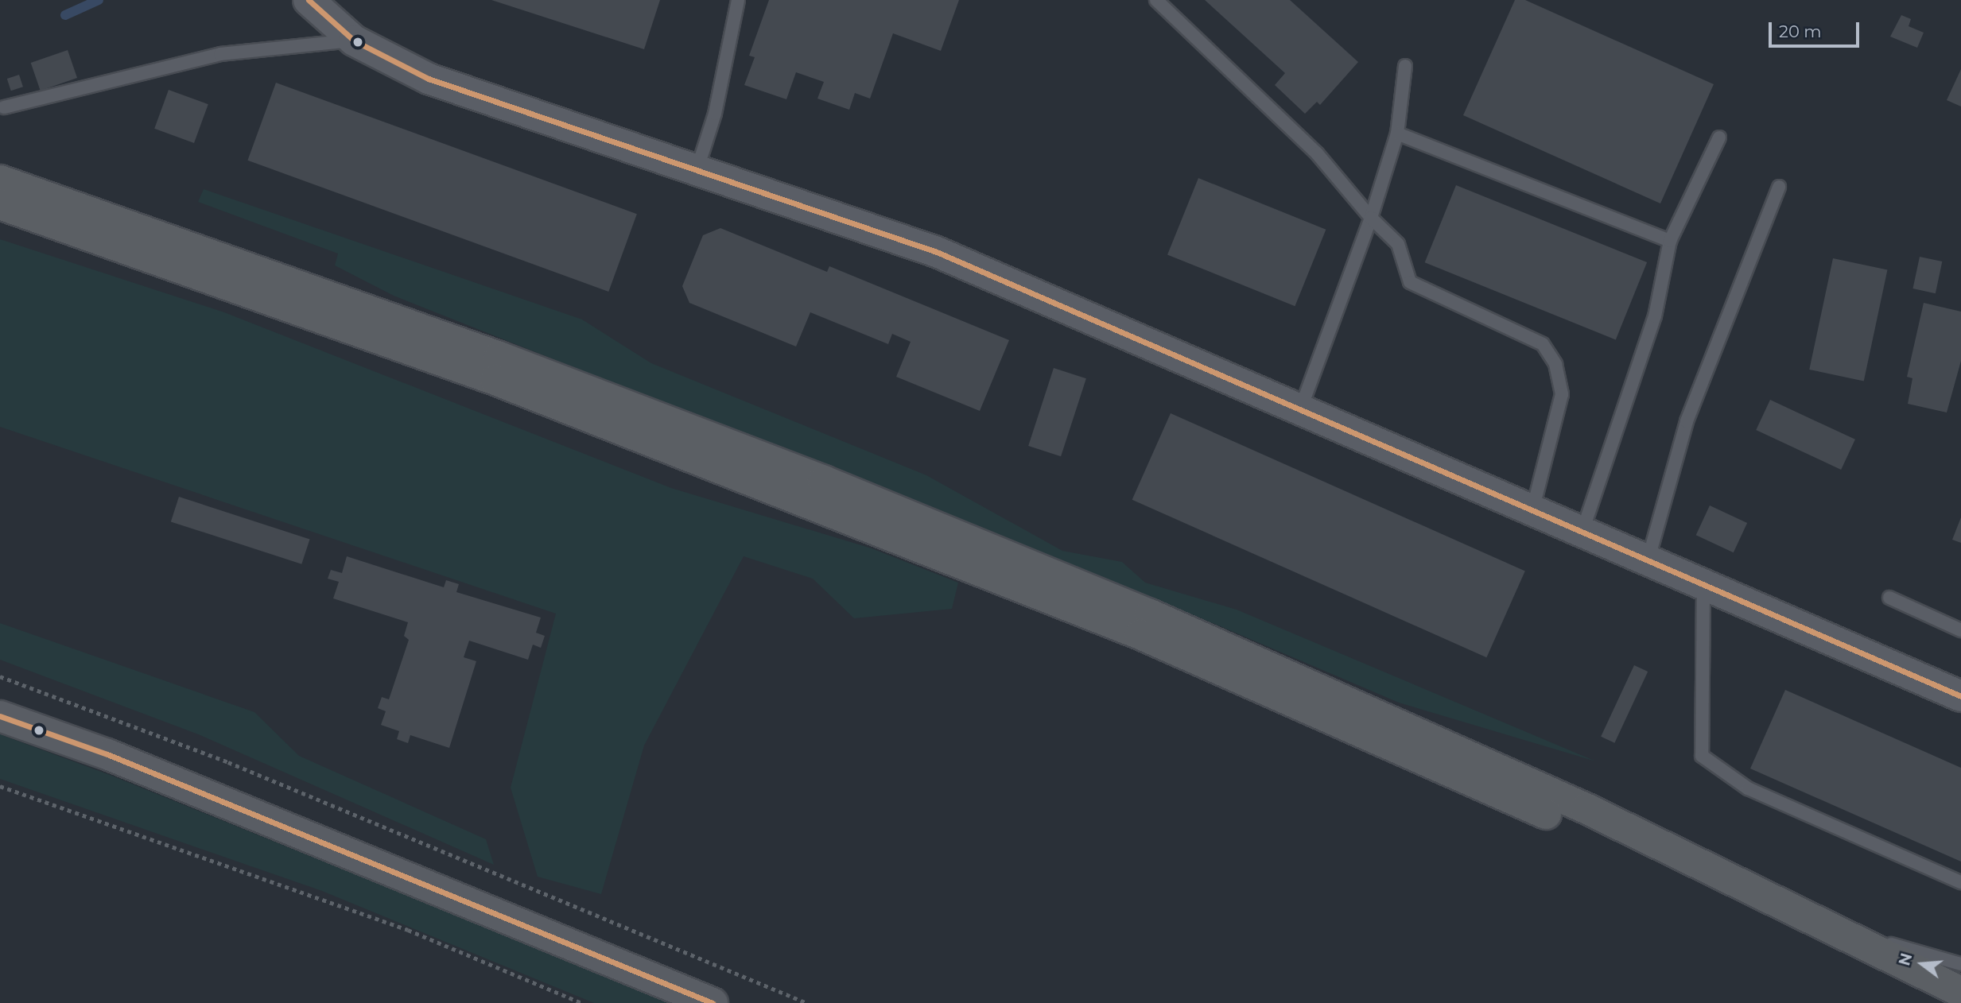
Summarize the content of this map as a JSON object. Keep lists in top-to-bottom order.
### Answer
{
  "scale_bar": "20 m",
  "north": "left"
}
